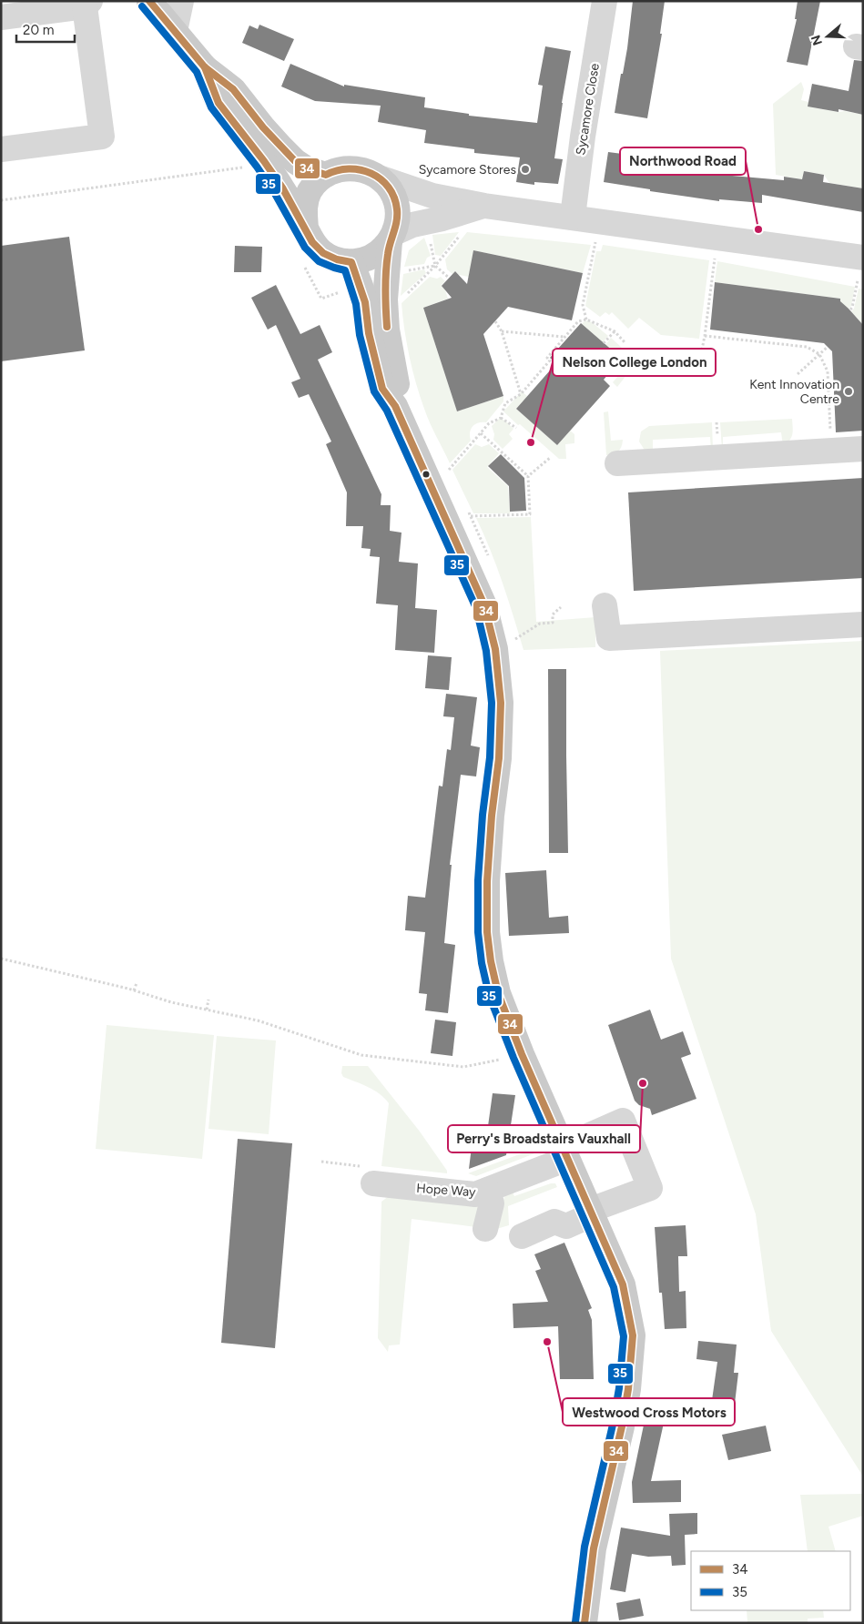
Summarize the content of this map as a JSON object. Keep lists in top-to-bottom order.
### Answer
{
  "streets": {
    "street": ["Sycamore Close", "Hope Way"]
  },
  "places": [
    "Sycamore Stores",
    "Northwood Road",
    "Kent Innovation Centre",
    "Nelson College London",
    "Perry's Broadstairs Vauxhall",
    "Westwood Cross Motors"
  ],
  "lines": ["transit line 34", "transit line 35"],
  "legend": ["34", "35"],
  "scale_bar": "20 m",
  "north": "left"
}
